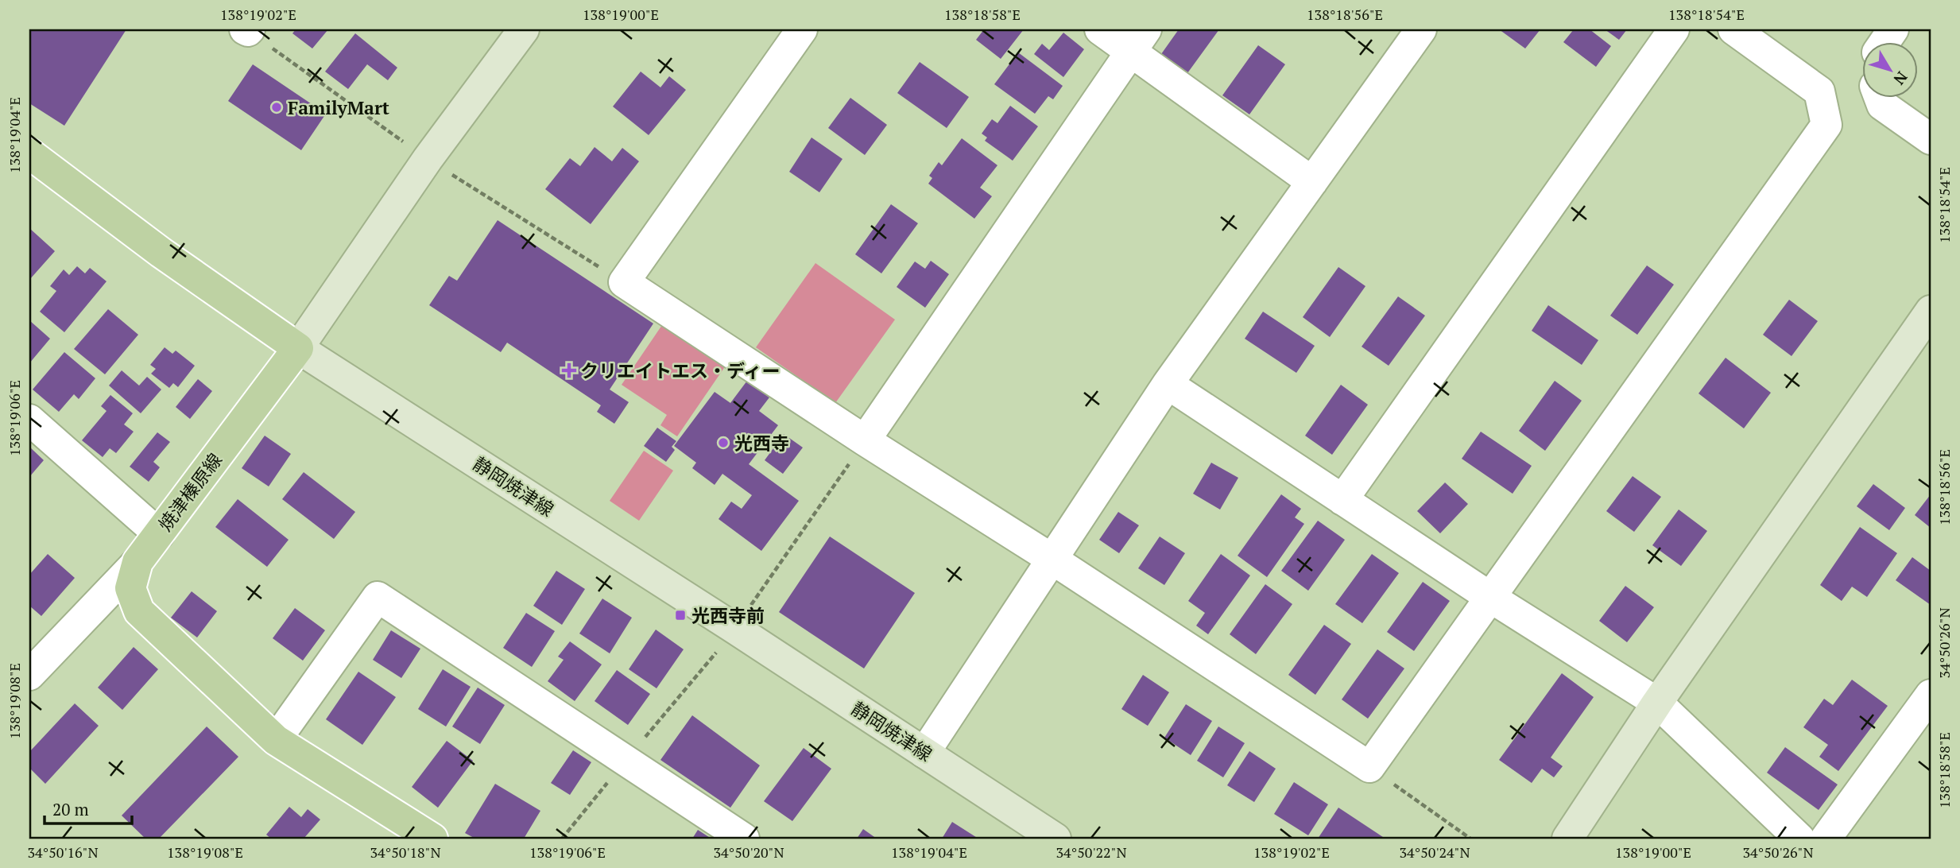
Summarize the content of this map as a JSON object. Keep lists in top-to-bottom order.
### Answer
{
  "streets": {
    "main road": ["静岡焼津線", "焼津榛原線"]
  },
  "crossings": [
    ["静岡焼津線", "焼津榛原線"]
  ],
  "places": {
    "other": ["FamilyMart", "光西寺"],
    "health": ["クリエイトエス・ディー"],
    "transit": ["光西寺前"]
  },
  "scale_bar": "20 m",
  "north": "bottom right",
  "coordinates": [
    "138°19'02\"E",
    "138°19'00\"E",
    "138°18'58\"E",
    "138°18'56\"E",
    "138°18'54\"E",
    "138°19'04\"E",
    "138°19'06\"E",
    "34°50'26\"N",
    "138°19'08\"E",
    "34°50'16\"N",
    "34°50'18\"N",
    "34°50'20\"N",
    "34°50'22\"N",
    "34°50'24\"N"
  ]
}
